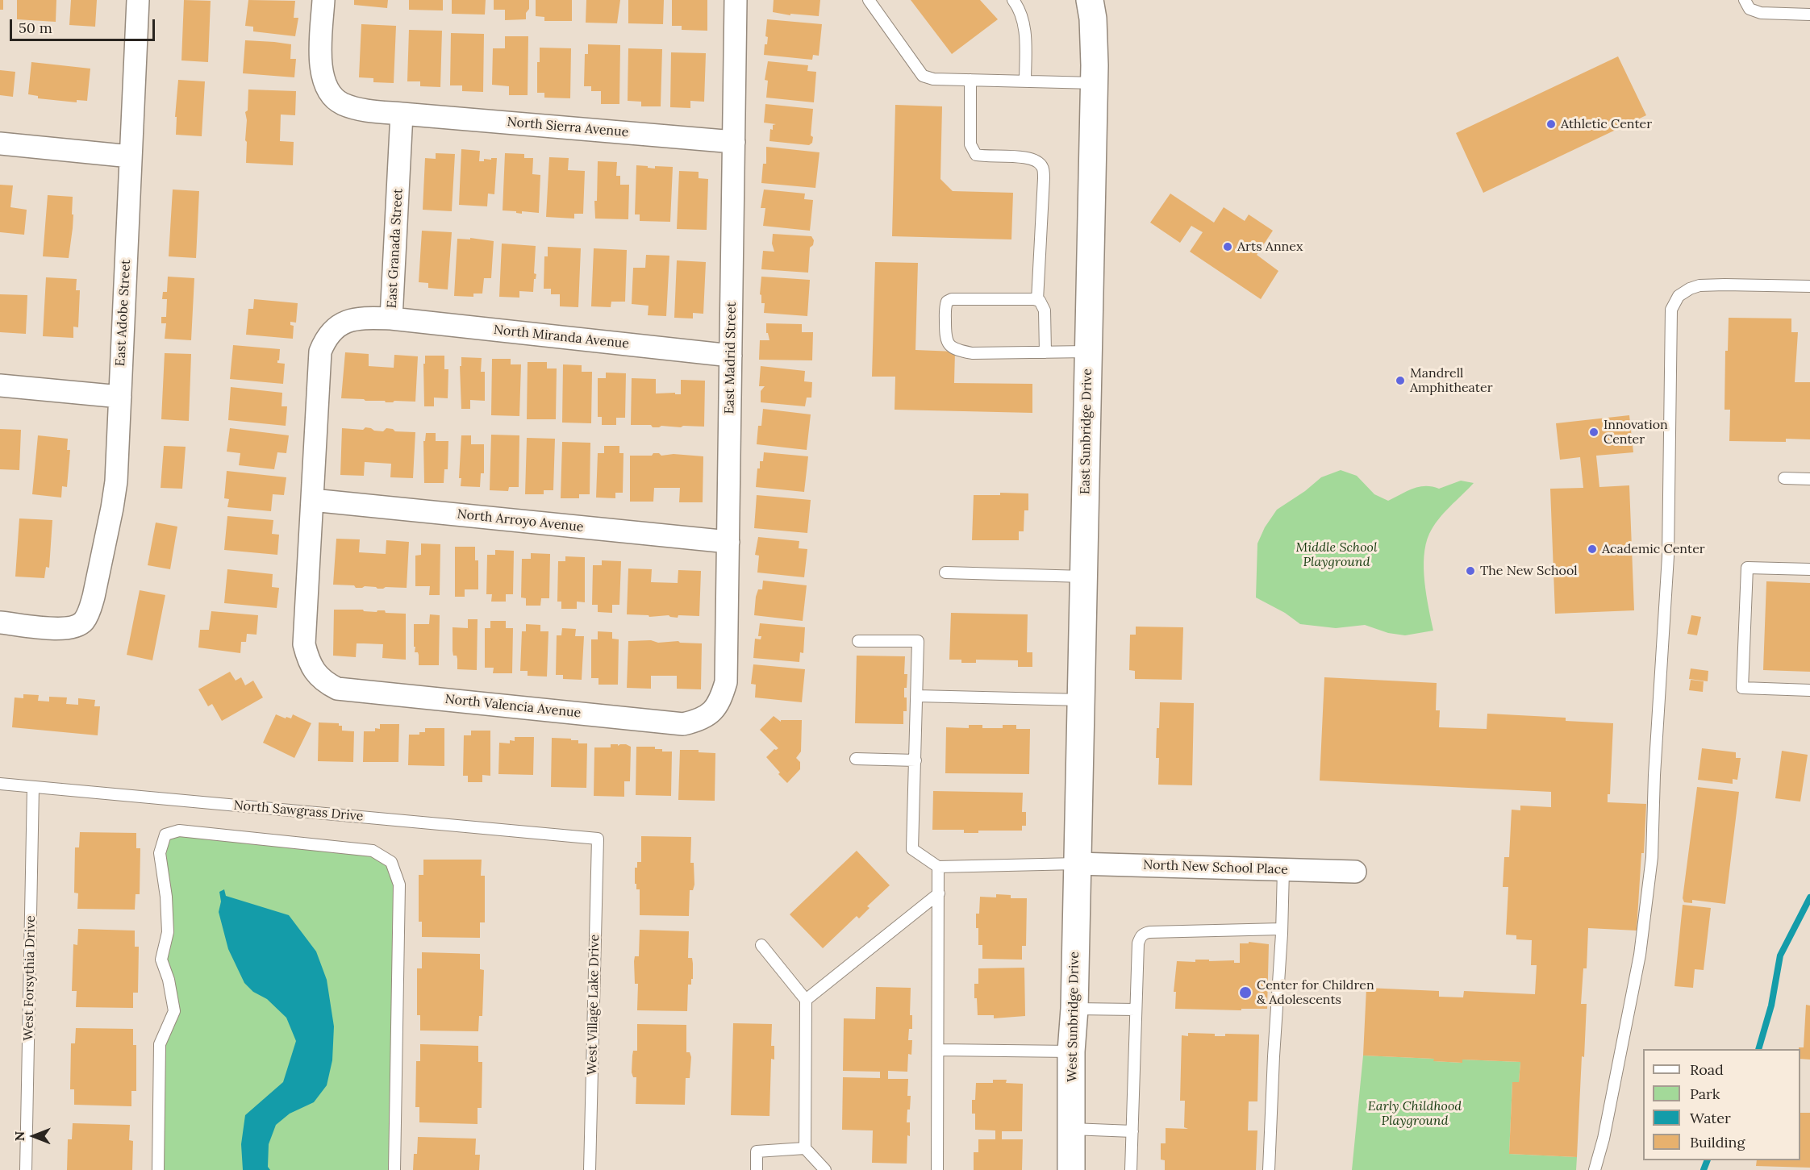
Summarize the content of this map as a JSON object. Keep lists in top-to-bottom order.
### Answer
{
  "streets": {
    "street": [
      "North Sierra Avenue",
      "East Granada Street",
      "East Adobe Street",
      "North Miranda Avenue",
      "East Madrid Street",
      "East Sunbridge Drive",
      "North Arroyo Avenue",
      "North Valencia Avenue",
      "North New School Place",
      "West Sunbridge Drive"
    ],
    "lane": ["North Sawgrass Drive", "West Forsythia Drive", "West Village Lake Drive"]
  },
  "crossings": [
    ["North Sierra Avenue", "East Granada Street"],
    ["North Sierra Avenue", "East Madrid Street"],
    ["East Granada Street", "North Miranda Avenue"],
    ["East Granada Street", "North Arroyo Avenue"],
    ["East Granada Street", "North Valencia Avenue"],
    ["North Miranda Avenue", "East Madrid Street"],
    ["East Madrid Street", "North Arroyo Avenue"],
    ["East Madrid Street", "North Valencia Avenue"],
    ["East Sunbridge Drive", "North New School Place"],
    ["East Sunbridge Drive", "West Sunbridge Drive"],
    ["North Sawgrass Drive", "West Forsythia Drive"],
    ["North Sawgrass Drive", "West Village Lake Drive"],
    ["North New School Place", "West Sunbridge Drive"]
  ],
  "parks": ["Middle School Playground", "Early Childhood Playground"],
  "places": [
    "Athletic Center",
    "Arts Annex",
    "Mandrell Amphitheater",
    "Innovation Center",
    "Academic Center",
    "The New School",
    "Center for Children & Adolescents"
  ],
  "legend": [
    "Road",
    "Park",
    "Water",
    "Building"
  ],
  "scale_bar": "50 m",
  "north": "left"
}
